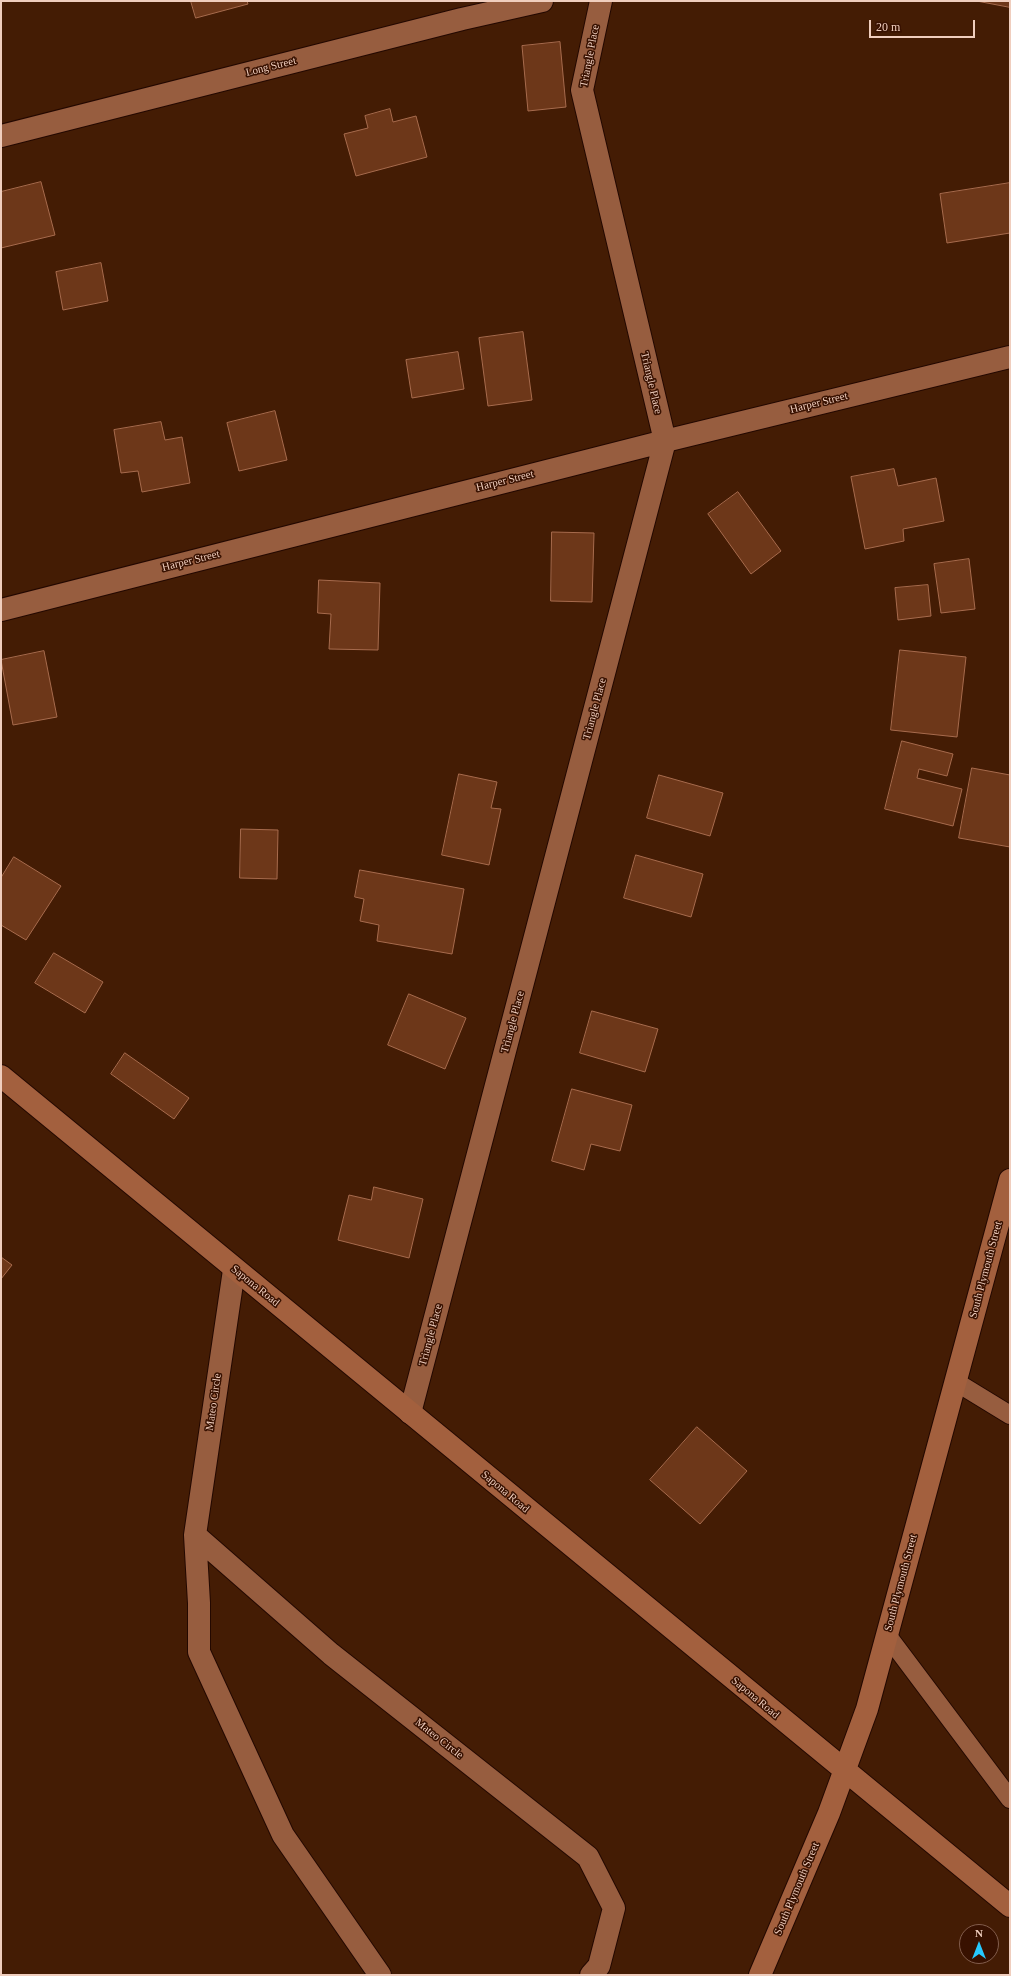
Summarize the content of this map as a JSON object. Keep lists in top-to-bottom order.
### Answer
{
  "streets": {
    "street": [
      "Triangle Place",
      "Long Street",
      "Harper Street",
      "South Plymouth Street",
      "Sapona Road",
      "Mateo Circle"
    ]
  },
  "crossings": [
    ["Triangle Place", "Harper Street"],
    ["Triangle Place", "Sapona Road"],
    ["South Plymouth Street", "Sapona Road"],
    ["Sapona Road", "Mateo Circle"]
  ],
  "scale_bar": "20 m",
  "north": "top"
}
